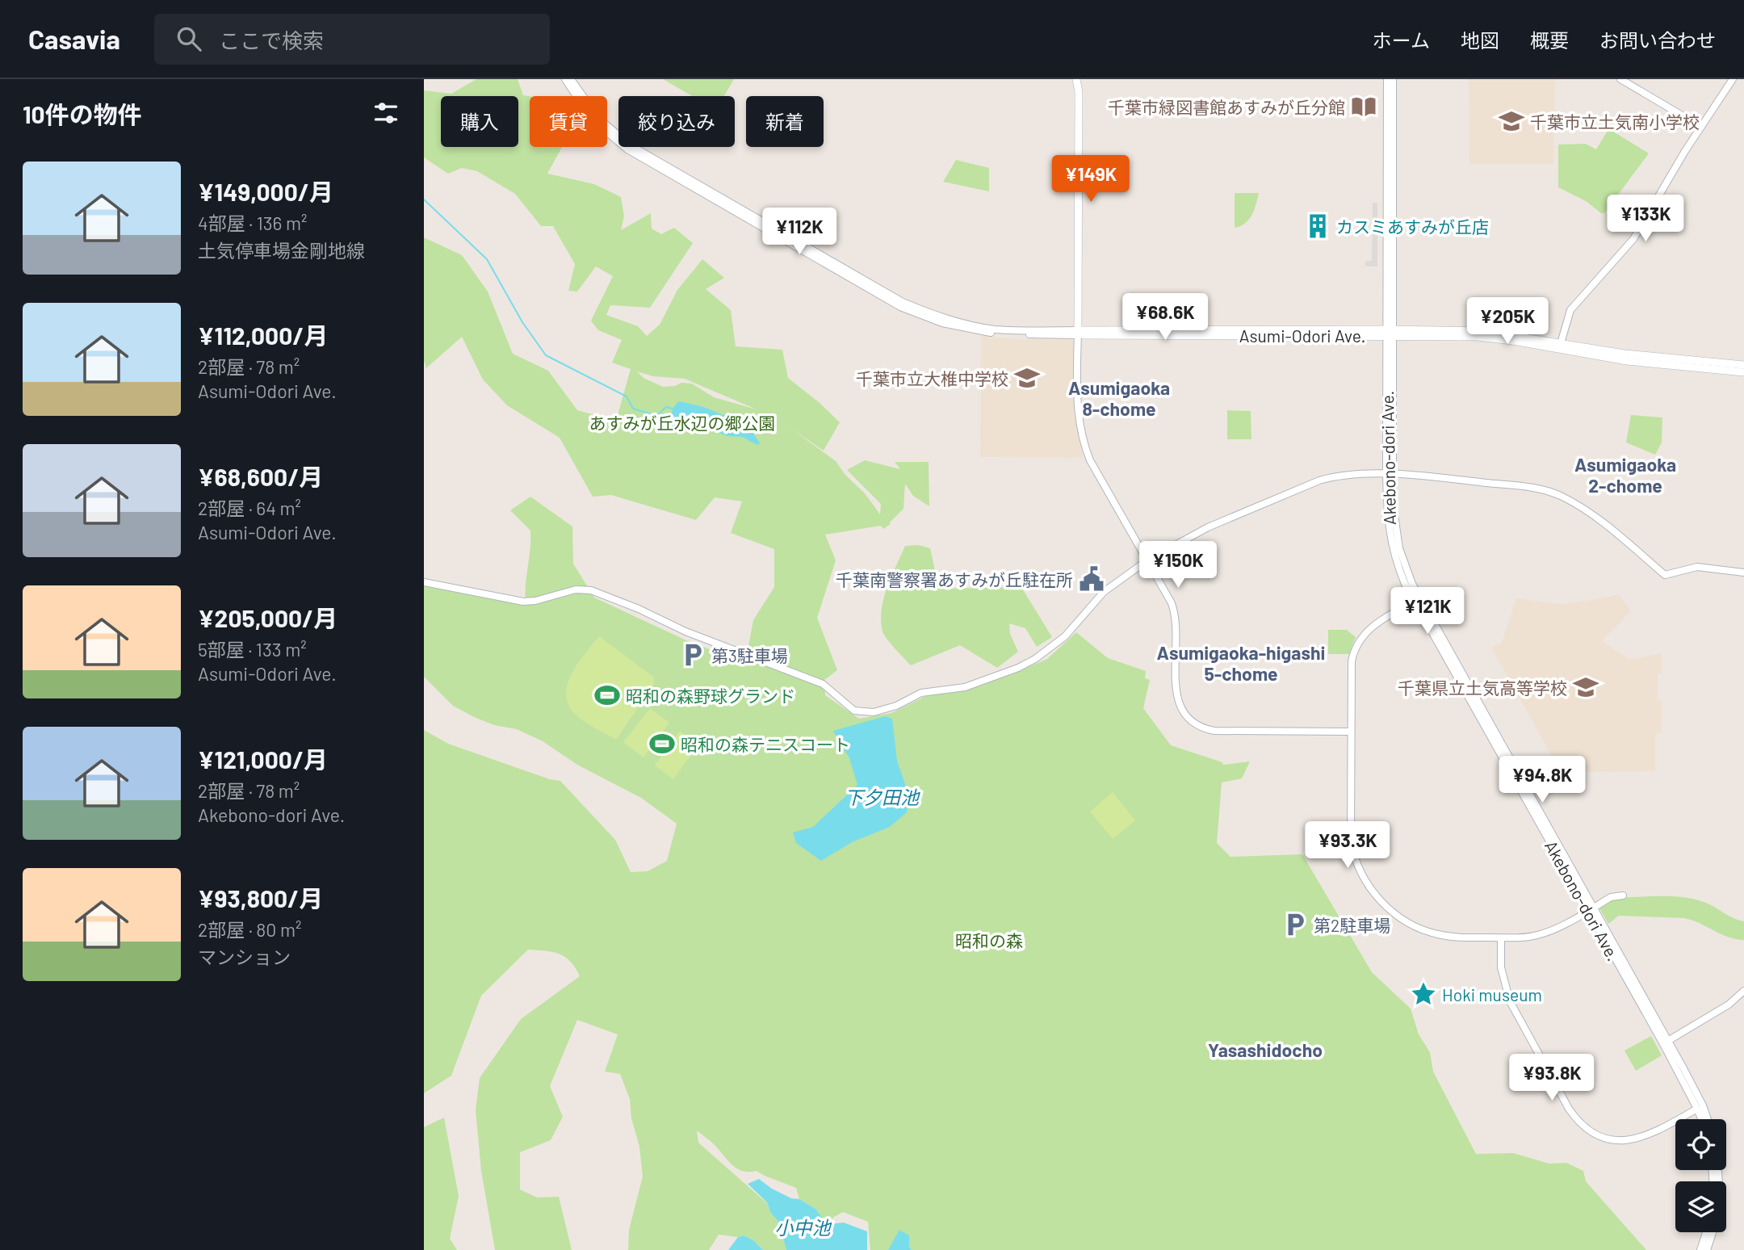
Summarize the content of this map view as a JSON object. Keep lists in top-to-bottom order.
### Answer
{
  "streets": {
    "main road": ["Asumi-Odori Ave."],
    "street": ["Akebono-dori Ave."]
  },
  "crossings": [
    ["Asumi-Odori Ave.", "Akebono-dori Ave."]
  ],
  "districts": [
    "Asumigaoka 8-chome",
    "Asumigaoka 2-chome",
    "Asumigaoka-higashi 5-chome",
    "Yasashidocho"
  ],
  "water": ["下夕田池", "小中池"],
  "parks": ["あすみが丘水辺の郷公園", "昭和の森"],
  "places": {
    "library": ["千葉市緑図書館あすみが丘分館"],
    "school or university": ["千葉市立土気南小学校", "千葉市立大椎中学校", "千葉県立土気高等学校"],
    "building": ["カスミあすみが丘店"],
    "public building": ["千葉南警察署あすみが丘駐在所"],
    "parking": ["第3駐車場", "第2駐車場"],
    "sports": ["昭和の森野球グランド", "昭和の森テニスコート"],
    "place": ["Hoki museum"]
  },
  "page": {
    "header": "Casavia",
    "search": "ここで検索",
    "nav": [
      "ホーム",
      "地図",
      "概要",
      "お問い合わせ"
    ],
    "heading": "10件の物件",
    "chip": [
      "購入",
      "賃貸",
      "絞り込み",
      "新着"
    ],
    "list": [
      {
        "name": "¥149,000/月",
        "note": "4部屋 · 136 m² · 土気停車場金剛地線"
      },
      {
        "name": "¥112,000/月",
        "note": "2部屋 · 78 m² · Asumi-Odori Ave."
      },
      {
        "name": "¥68,600/月",
        "note": "2部屋 · 64 m² · Asumi-Odori Ave."
      },
      {
        "name": "¥205,000/月",
        "note": "5部屋 · 133 m² · Asumi-Odori Ave."
      },
      {
        "name": "¥121,000/月",
        "note": "2部屋 · 78 m² · Akebono-dori Ave."
      },
      {
        "name": "¥93,800/月",
        "note": "2部屋 · 80 m² · マンション"
      }
    ],
    "price": [
      "¥149K",
      "¥133K",
      "¥112K",
      "¥68.6K",
      "¥205K",
      "¥150K",
      "¥121K",
      "¥94.8K",
      "¥93.3K",
      "¥93.8K"
    ]
  }
}
